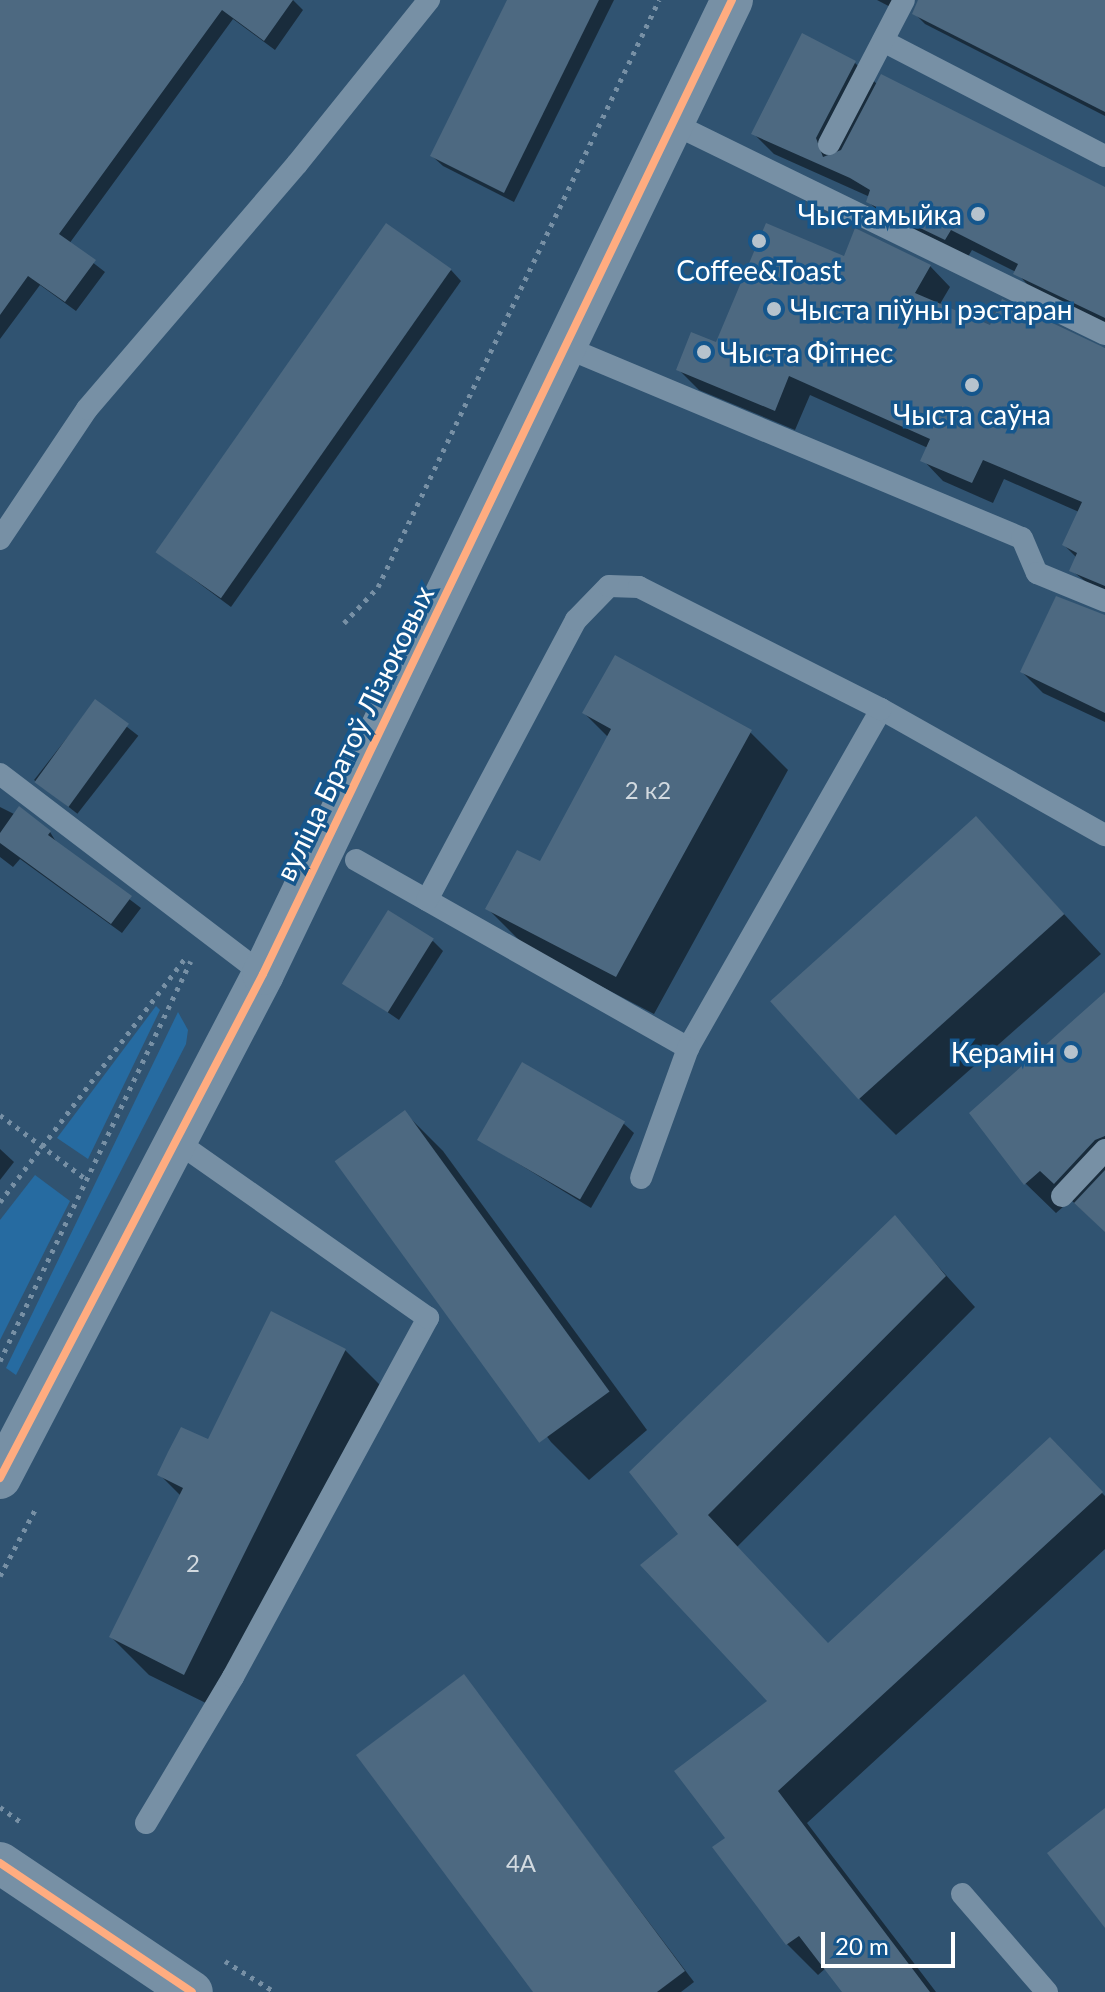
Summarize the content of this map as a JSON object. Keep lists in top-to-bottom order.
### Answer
{
  "streets": {
    "street": ["вуліца Братоў Лізюковых"]
  },
  "places": [
    "Чыстамыйка",
    "Coffee&Toast",
    "Чыста піўны рэстаран",
    "Чыста Фітнес",
    "Чыста саўна",
    "Керамін"
  ],
  "house_numbers": ["2 к2", "2", "4А"],
  "scale_bar": "20 m"
}
